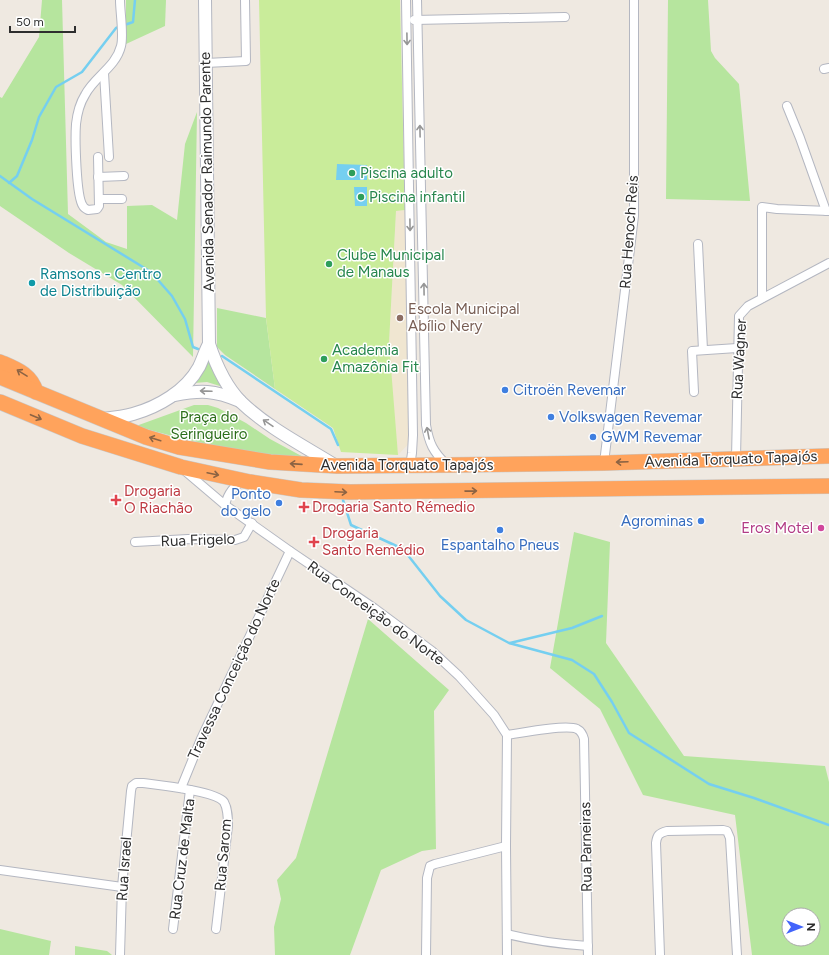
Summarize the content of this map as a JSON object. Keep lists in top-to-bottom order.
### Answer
{
  "streets": {
    "highway": ["Avenida Torquato Tapajós"],
    "street": [
      "Avenida Senador Raimundo Parente",
      "Rua Henoch Reis",
      "Rua Wagner",
      "Rua Frigelo",
      "Rua Conceição do Norte",
      "Travessa Conceição do Norte",
      "Rua Parneiras",
      "Rua Sarom",
      "Rua Cruz de Malta",
      "Rua Israel"
    ]
  },
  "crossings": [
    ["Avenida Senador Raimundo Parente", "Avenida Torquato Tapajós"],
    ["Rua Henoch Reis", "Avenida Torquato Tapajós"],
    ["Rua Wagner", "Avenida Torquato Tapajós"],
    ["Avenida Torquato Tapajós", "Rua Conceição do Norte"],
    ["Rua Frigelo", "Rua Conceição do Norte"],
    ["Rua Conceição do Norte", "Travessa Conceição do Norte"],
    ["Rua Conceição do Norte", "Rua Parneiras"],
    ["Travessa Conceição do Norte", "Rua Sarom"],
    ["Rua Sarom", "Rua Cruz de Malta"],
    ["Rua Sarom", "Rua Israel"]
  ],
  "parks": ["Praça do Seringueiro"],
  "places": {
    "other": [
      "Piscina adulto",
      "Piscina infantil",
      "Clube Municipal de Manaus",
      "Ramsons - Centro de Distribuição",
      "Escola Municipal Abílio Nery",
      "Academia Amazônia Fit",
      "Citroën Revemar",
      "Volkswagen Revemar",
      "GWM Revemar",
      "Ponto do gelo",
      "Agrominas",
      "Eros Motel",
      "Espantalho Pneus"
    ],
    "health": ["Drogaria O Riachão", "Drogaria Santo Rémedio", "Drogaria Santo Remédio"]
  },
  "scale_bar": "50 m",
  "north": "right"
}
